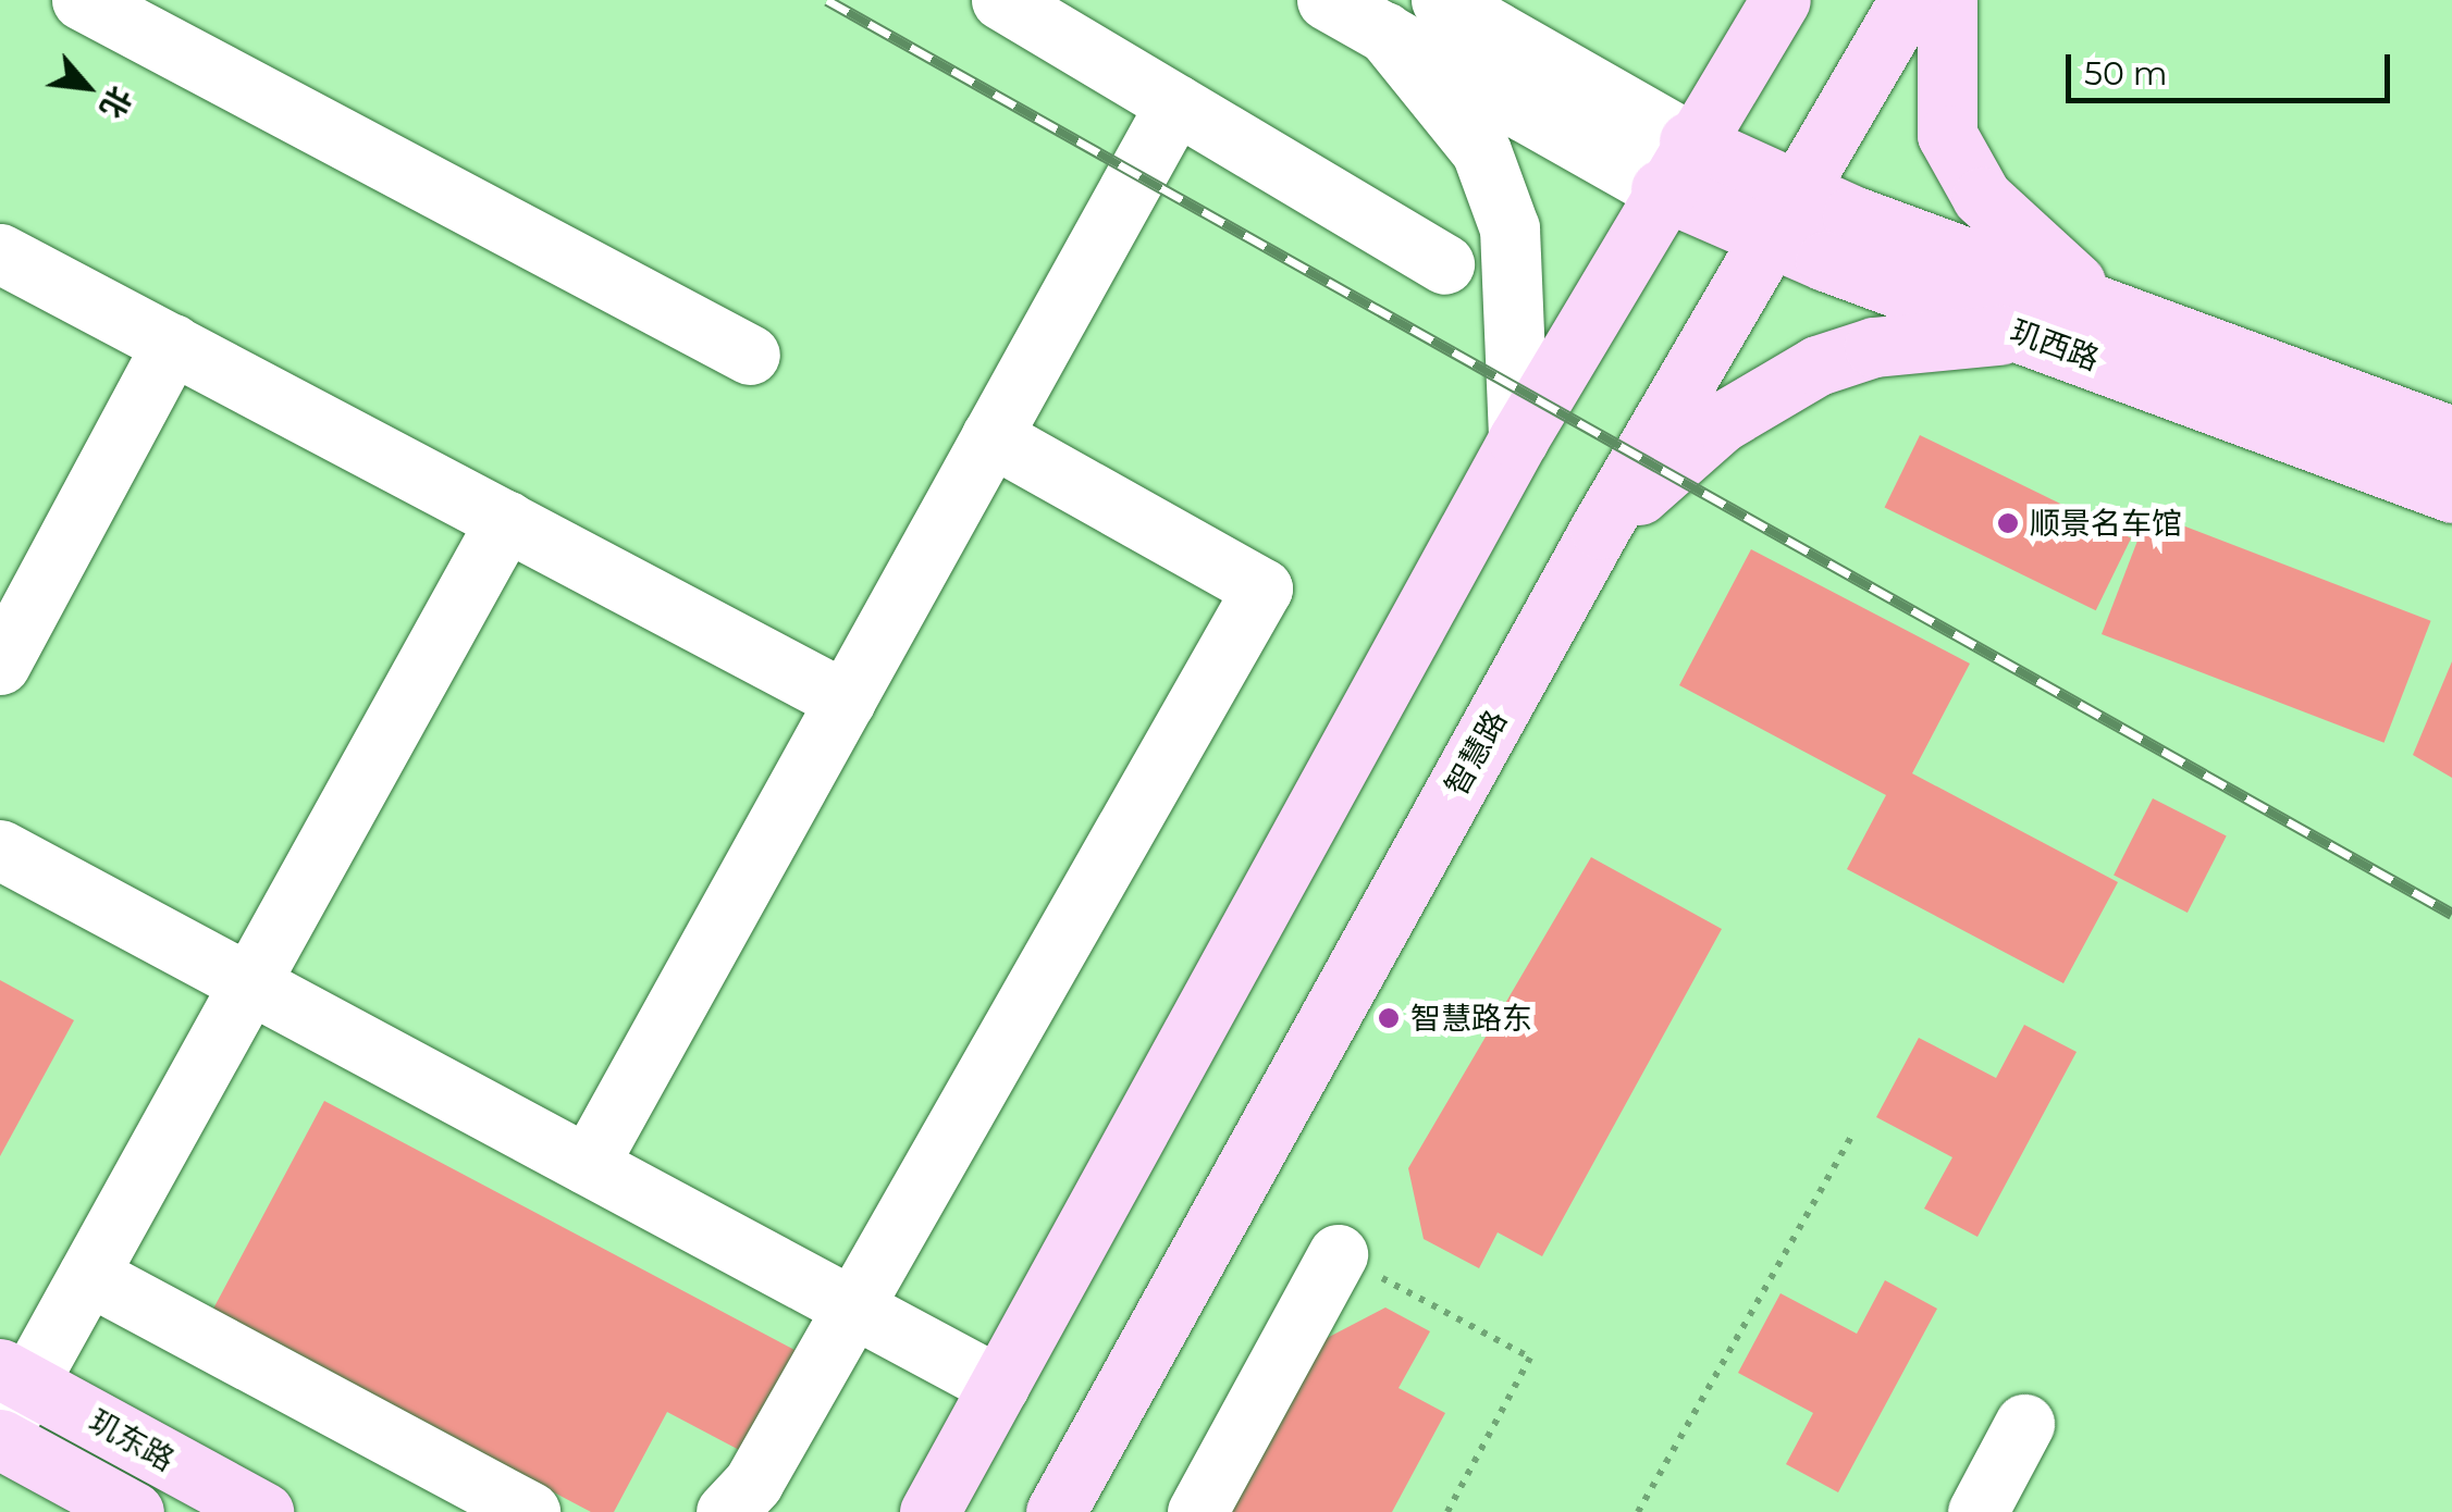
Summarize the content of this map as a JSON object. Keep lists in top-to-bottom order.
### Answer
{
  "streets": {
    "main road": ["玑西路", "智慧路", "玑东路"]
  },
  "crossings": [
    ["玑西路", "智慧路"]
  ],
  "places": ["顺景名车馆", "智慧路东"],
  "scale_bar": "50 m",
  "north": "bottom right"
}
